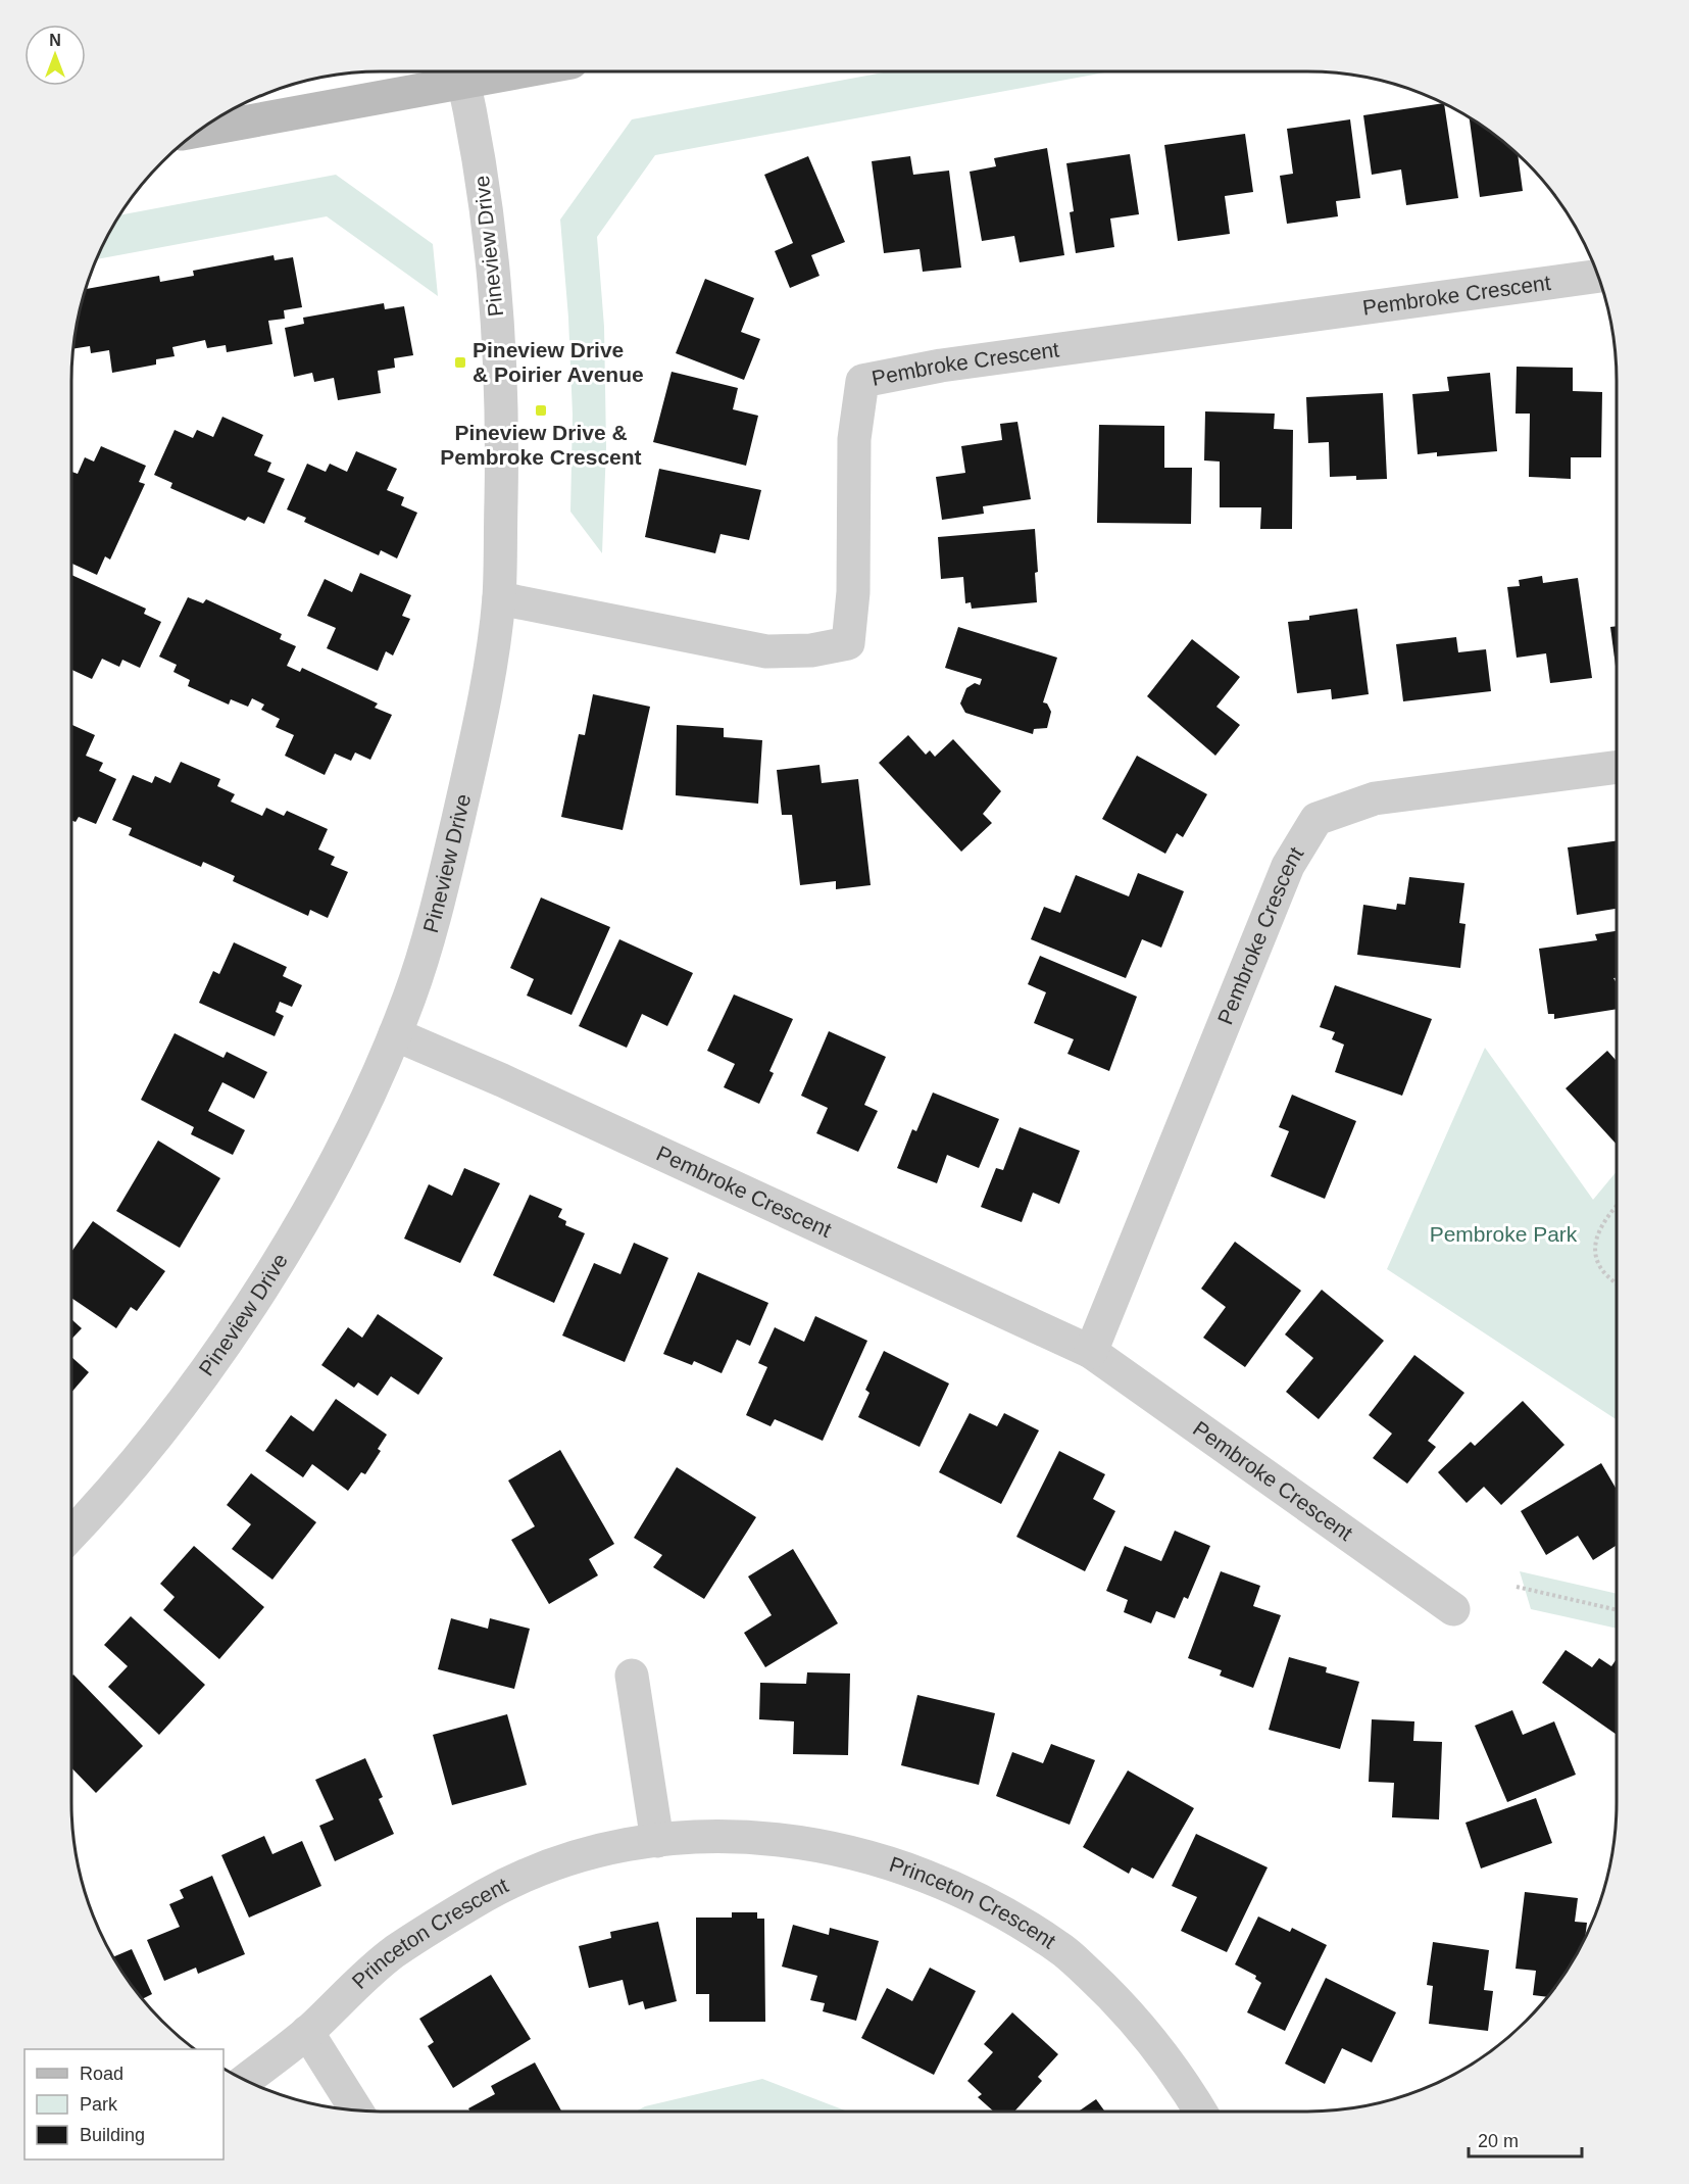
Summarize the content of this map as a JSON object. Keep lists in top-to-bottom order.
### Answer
{
  "streets": {
    "street": ["Pineview Drive", "Pembroke Crescent", "Princeton Crescent"]
  },
  "crossings": [
    ["Pineview Drive", "Pembroke Crescent"]
  ],
  "parks": ["Pembroke Park"],
  "places": {
    "transit": ["Pineview Drive & Poirier Avenue", "Pineview Drive & Pembroke Crescent"]
  },
  "legend": ["Road", "Park", "Building"],
  "scale_bar": "20 m",
  "north": "top"
}
